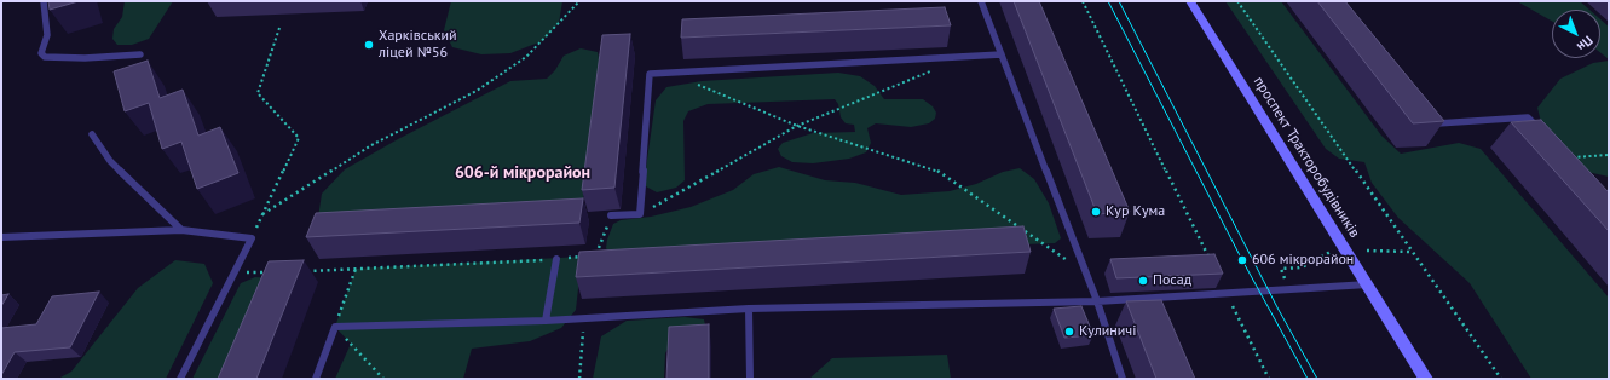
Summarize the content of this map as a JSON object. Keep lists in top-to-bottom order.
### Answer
{
  "streets": {
    "main road": ["проспект Тракторобудівників"]
  },
  "districts": ["606-й мікрорайон"],
  "places": [
    "Харківський ліцей №56",
    "Кур Кума",
    "606 мікрорайон",
    "Посад",
    "Кулиничі"
  ],
  "north": "bottom right"
}
